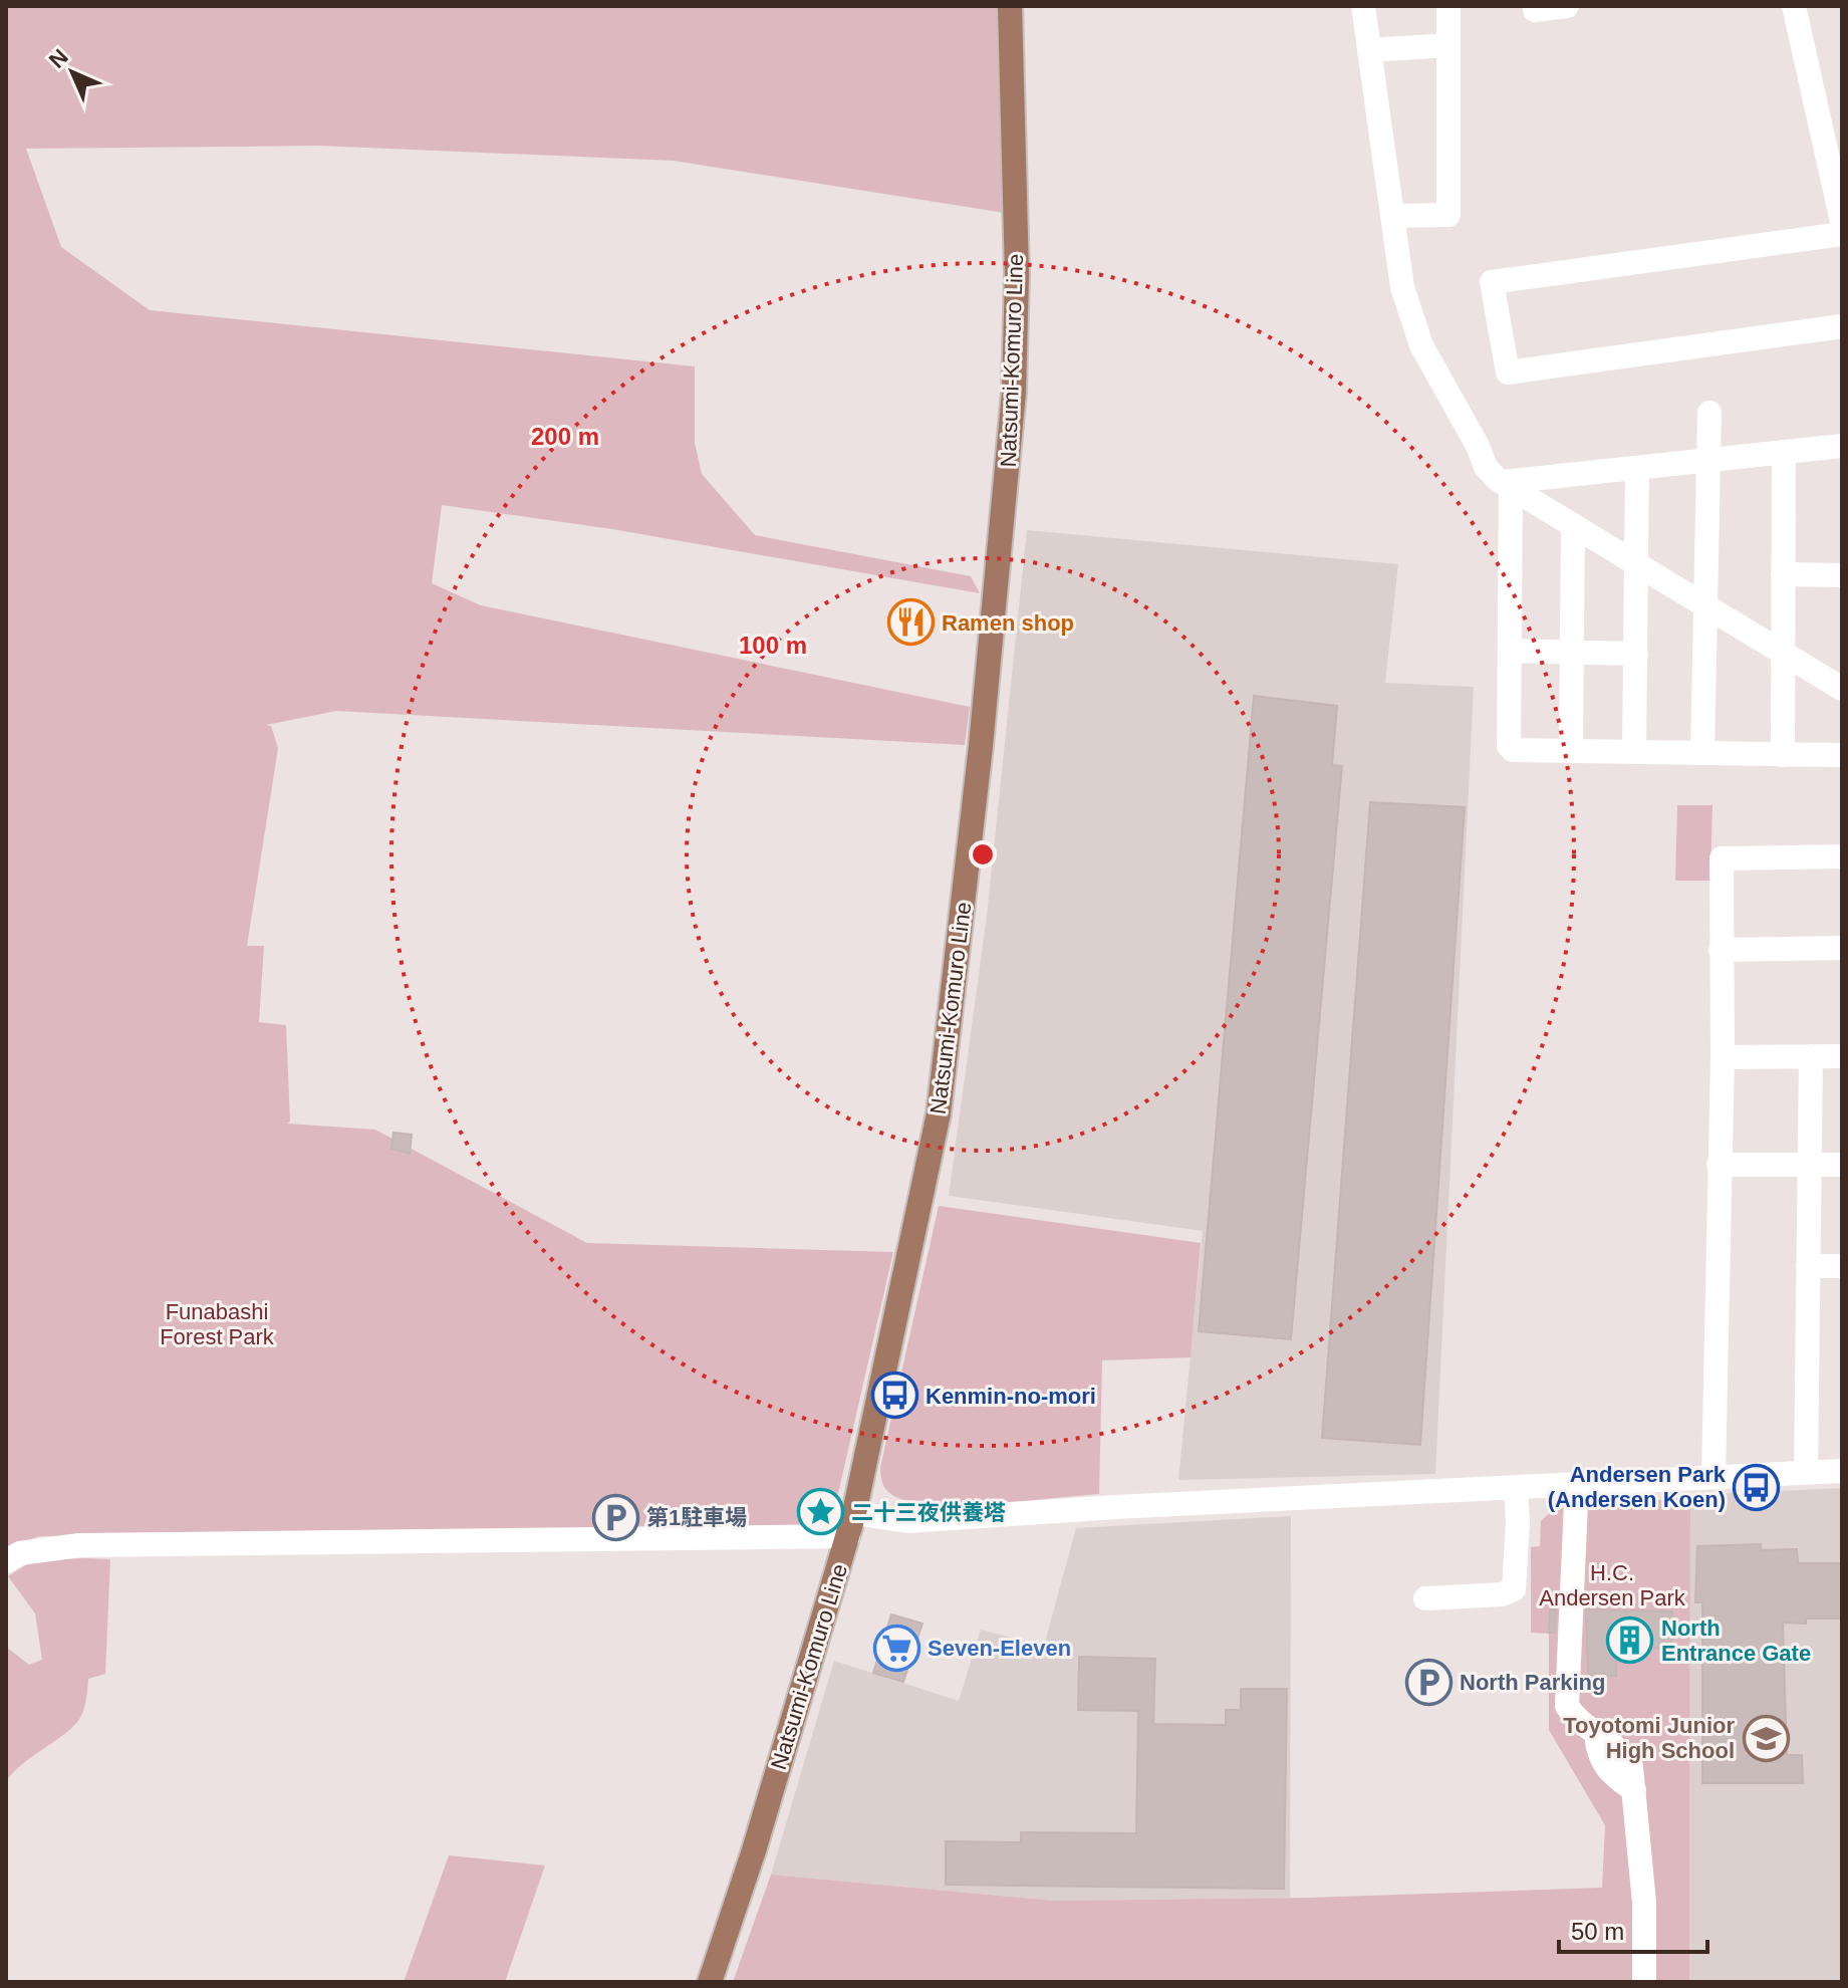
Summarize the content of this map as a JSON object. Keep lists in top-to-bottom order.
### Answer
{
  "streets": {
    "main road": ["Natsumi-Komuro Line"]
  },
  "parks": ["Funabashi Forest Park", "H.C. Andersen Park"],
  "places": {
    "restaurant": ["Ramen shop"],
    "bus stop": ["Kenmin-no-mori", "Andersen Park (Andersen Koen)"],
    "place": ["二十三夜供養塔"],
    "parking": ["第1駐車場", "North Parking"],
    "building": ["North Entrance Gate"],
    "supermarket": ["Seven-Eleven"],
    "school or university": ["Toyotomi Junior High School"]
  },
  "scale_bar": "50 m",
  "north": "top left",
  "rings": ["200 m", "100 m"]
}
